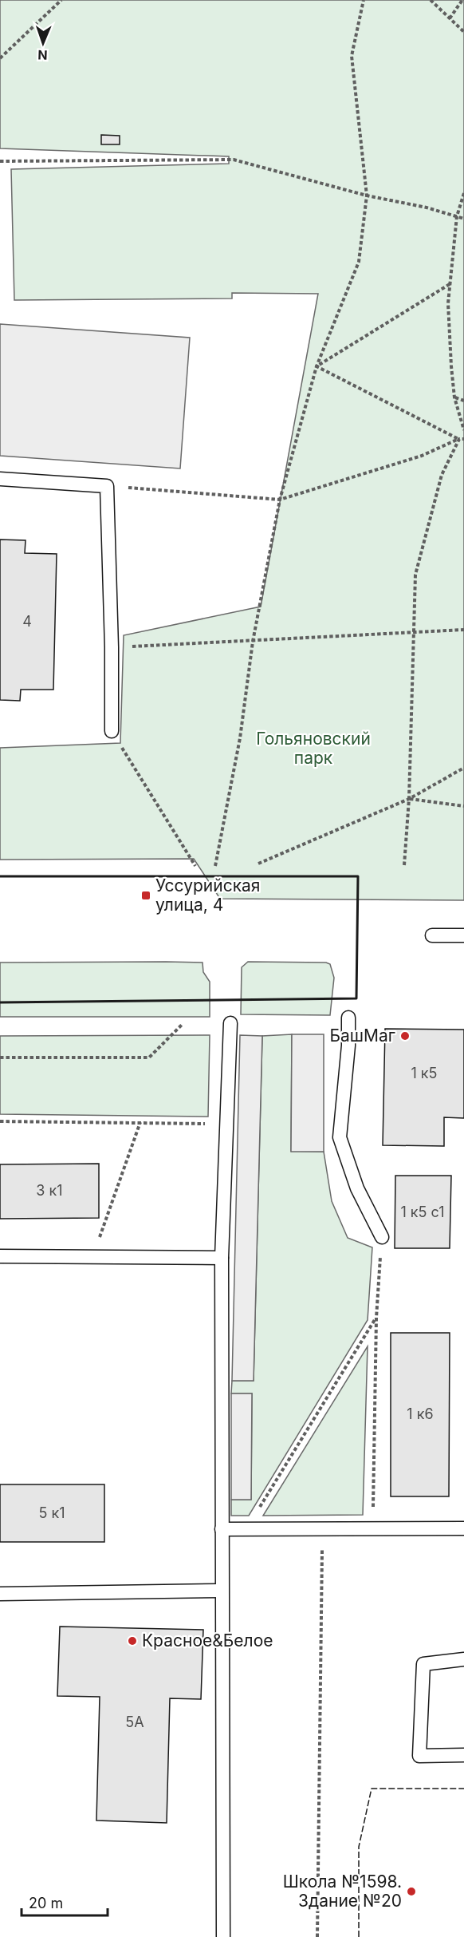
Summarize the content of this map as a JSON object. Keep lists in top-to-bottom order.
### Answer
{
  "parks": ["Гольяновcкий парк"],
  "places": {
    "transit": ["Уссурийская улица, 4"],
    "other": ["БашМаг", "Красное&Белое", "Школа №1598. Здание №20"]
  },
  "house_numbers": [
    "4",
    "1 к5",
    "3 к1",
    "1 к5 с1",
    "1 к6",
    "5 к1",
    "5А"
  ],
  "scale_bar": "20 m",
  "north": "bottom"
}
